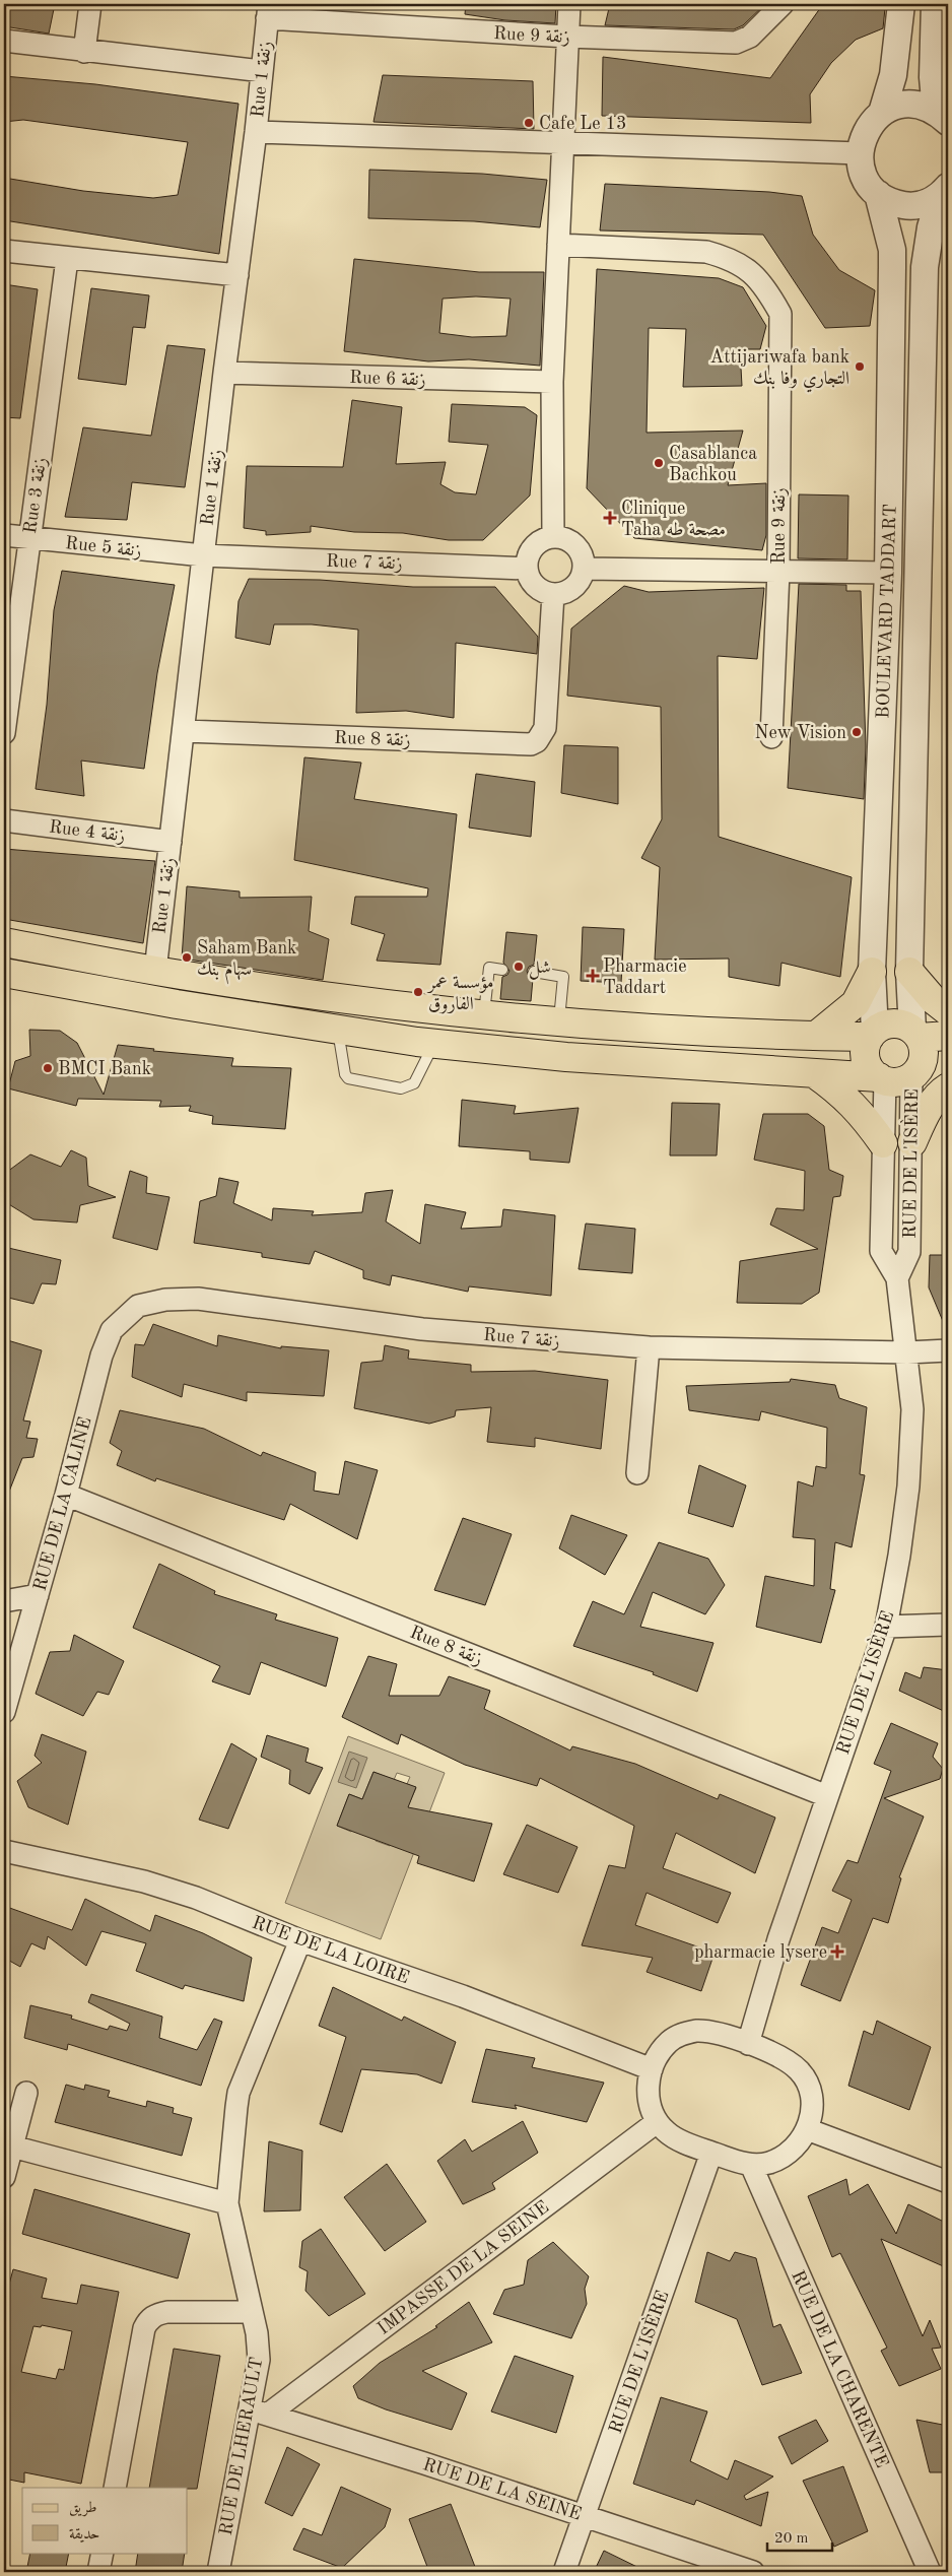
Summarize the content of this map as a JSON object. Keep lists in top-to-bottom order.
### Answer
{
  "streets": {
    "street": [
      "Rue 9 زنقة",
      "Rue 1 زنقة",
      "Rue 6 زنقة",
      "Rue 3 زنقة",
      "Rue 5 زنقة",
      "Rue 7 زنقة",
      "BOULEVARD TADDART",
      "Rue 8 زنقة",
      "Rue 4 زنقة",
      "RUE DE L'ISÈRE",
      "RUE DE LA CALINE",
      "RUE DE LA LOIRE",
      "IMPASSE DE LA SEINE",
      "RUE DE LA CHARENTE",
      "RUE DE LHERAULT",
      "RUE DE LA SEINE"
    ]
  },
  "crossings": [
    ["Rue 9 زنقة", "Rue 1 زنقة"],
    ["Rue 1 زنقة", "Rue 6 زنقة"],
    ["Rue 1 زنقة", "Rue 5 زنقة"],
    ["Rue 1 زنقة", "Rue 7 زنقة"],
    ["Rue 1 زنقة", "Rue 8 زنقة"],
    ["Rue 1 زنقة", "Rue 4 زنقة"],
    ["Rue 3 زنقة", "Rue 5 زنقة"],
    ["Rue 5 زنقة", "Rue 7 زنقة"],
    ["Rue 7 زنقة", "Rue 8 زنقة"],
    ["Rue 7 زنقة", "RUE DE L'ISÈRE"],
    ["Rue 7 زنقة", "RUE DE LA CALINE"],
    ["BOULEVARD TADDART", "RUE DE L'ISÈRE"],
    ["Rue 8 زنقة", "RUE DE L'ISÈRE"],
    ["Rue 8 زنقة", "RUE DE LA CALINE"],
    ["RUE DE L'ISÈRE", "RUE DE LA LOIRE"],
    ["RUE DE L'ISÈRE", "IMPASSE DE LA SEINE"],
    ["RUE DE L'ISÈRE", "RUE DE LA CHARENTE"],
    ["RUE DE L'ISÈRE", "RUE DE LA SEINE"],
    ["RUE DE LA LOIRE", "IMPASSE DE LA SEINE"],
    ["RUE DE LA LOIRE", "RUE DE LA CHARENTE"],
    ["RUE DE LA LOIRE", "RUE DE LHERAULT"],
    ["IMPASSE DE LA SEINE", "RUE DE LA CHARENTE"],
    ["IMPASSE DE LA SEINE", "RUE DE LHERAULT"],
    ["IMPASSE DE LA SEINE", "RUE DE LA SEINE"],
    ["RUE DE LHERAULT", "RUE DE LA SEINE"]
  ],
  "places": {
    "other": [
      "Cafe Le 13",
      "Attijariwafa bank التجاري وفا بنك",
      "Casablanca Bachkou",
      "New Vision",
      "Saham Bank سهام بنك",
      "شل",
      "مؤسسة عمر الفاروق",
      "BMCI Bank"
    ],
    "health": ["Clinique Taha مصحة طه", "Pharmacie Taddart", "pharmacie lysere"]
  },
  "legend": ["طريق", "حديقة"],
  "scale_bar": "20 m"
}
